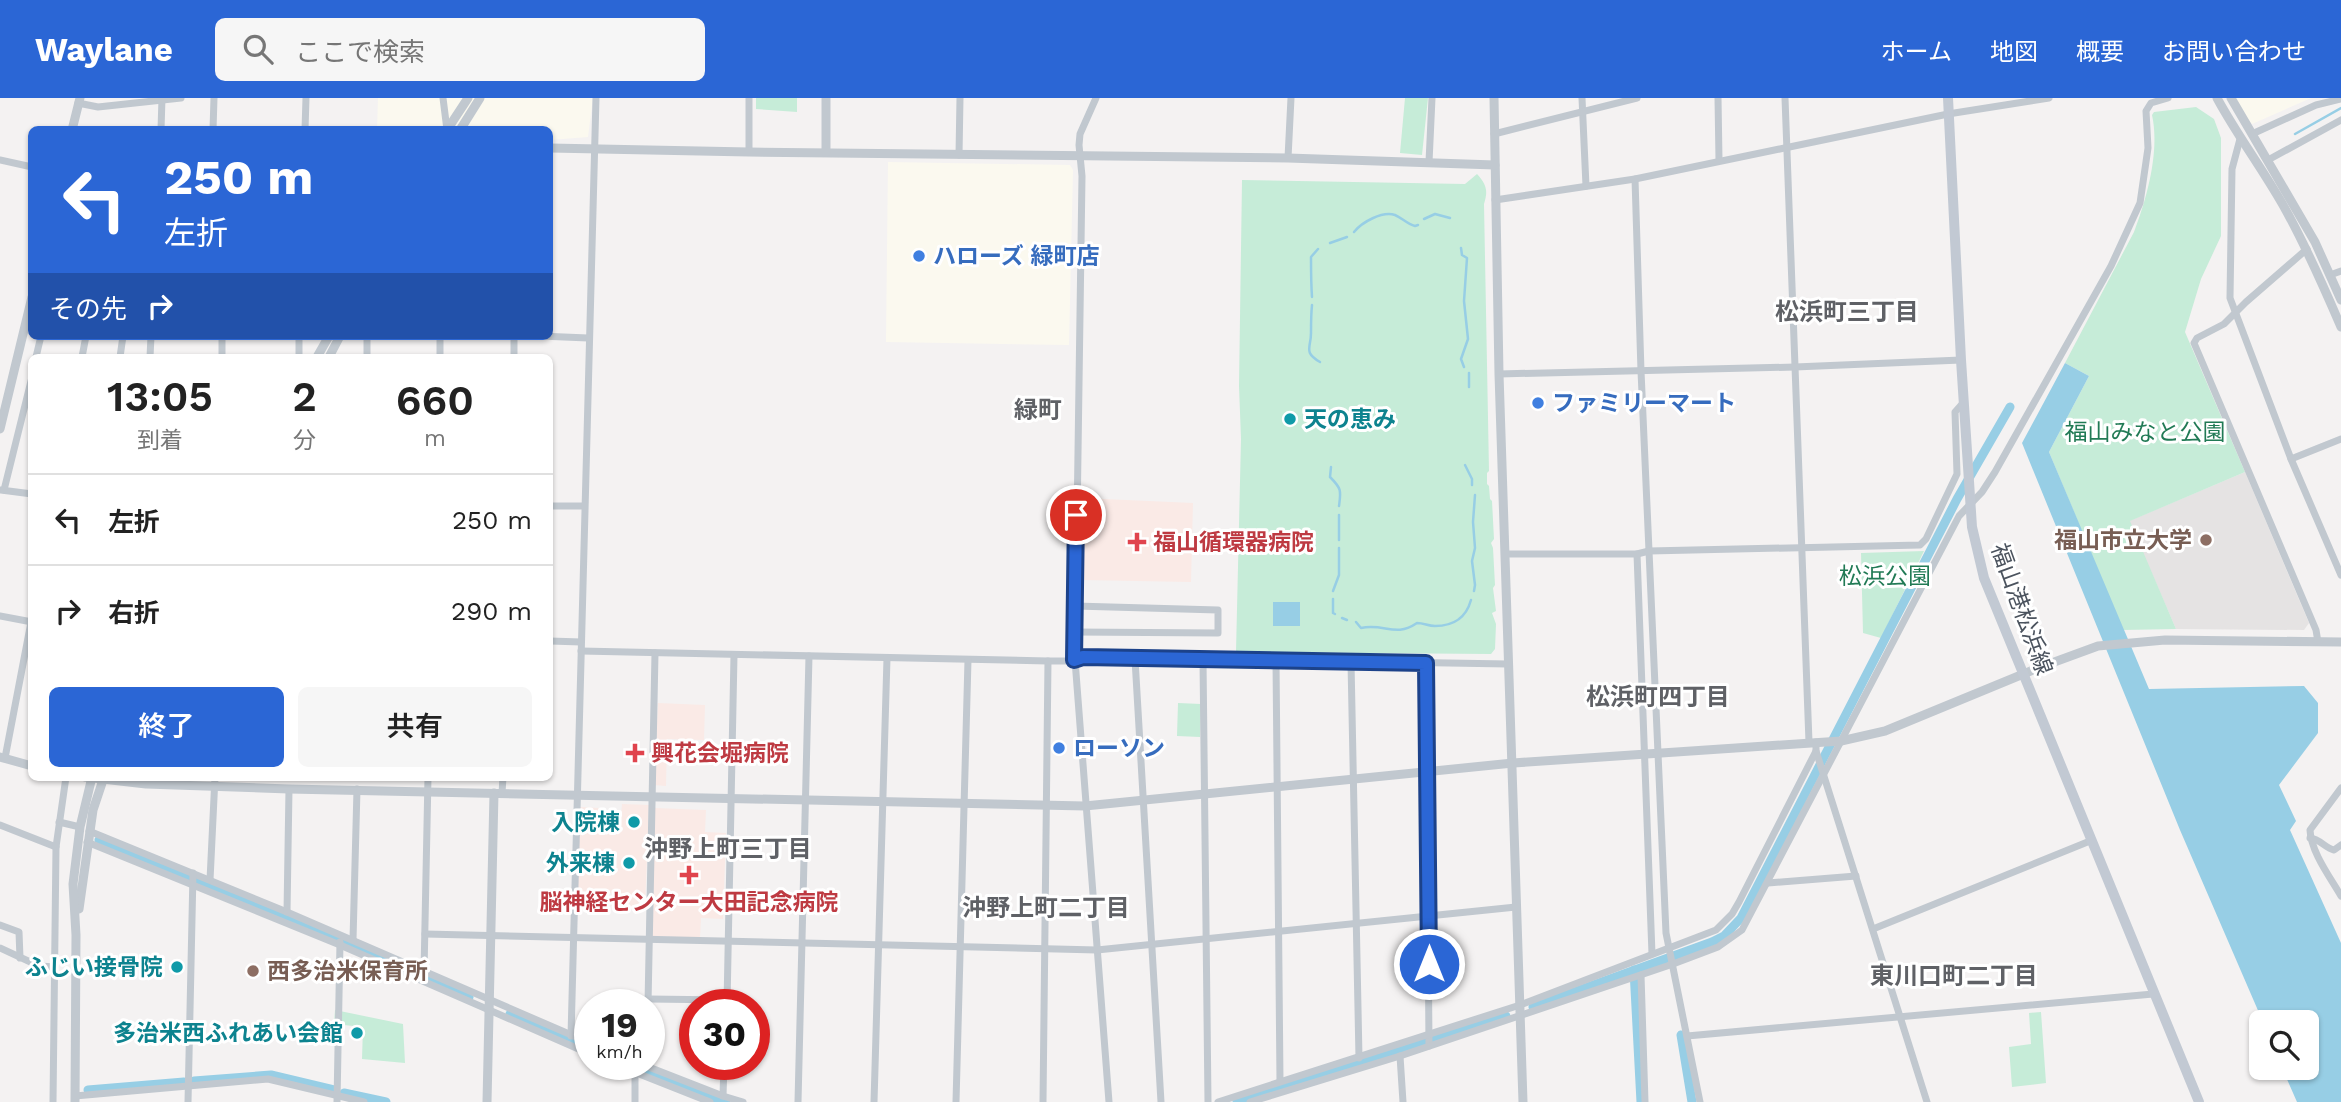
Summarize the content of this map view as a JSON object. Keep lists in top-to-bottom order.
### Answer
{
  "streets": {
    "main road": ["福山港松浜線"]
  },
  "districts": [
    "松浜町三丁目",
    "緑町",
    "松浜町四丁目",
    "沖野上町三丁目",
    "沖野上町二丁目",
    "東川口町二丁目"
  ],
  "parks": ["福山みなと公園", "松浜公園"],
  "places": {
    "other": [
      "ハローズ 緑町店",
      "ファミリーマート",
      "天の恵み",
      "福山市立大学",
      "ローソン",
      "入院棟",
      "外来棟",
      "ふじい接骨院",
      "西多治米保育所",
      "多治米西ふれあい会館"
    ],
    "health": ["福山循環器病院", "興花会堀病院", "脳神経センター大田記念病院"]
  },
  "page": {
    "header": "Waylane",
    "search": "ここで検索",
    "nav": [
      "ホーム",
      "地図",
      "概要",
      "お問い合わせ"
    ],
    "turn": ["250 m", "左折"],
    "then": "その先",
    "eta": [
      "13:05",
      "到着",
      "2",
      "分",
      "660",
      "m"
    ],
    "list": [
      {
        "name": "左折",
        "value": "250 m"
      },
      {
        "name": "右折",
        "value": "290 m"
      }
    ],
    "buttons": ["終了", "共有"],
    "speed": "19 km/h",
    "limit": "30"
  }
}
